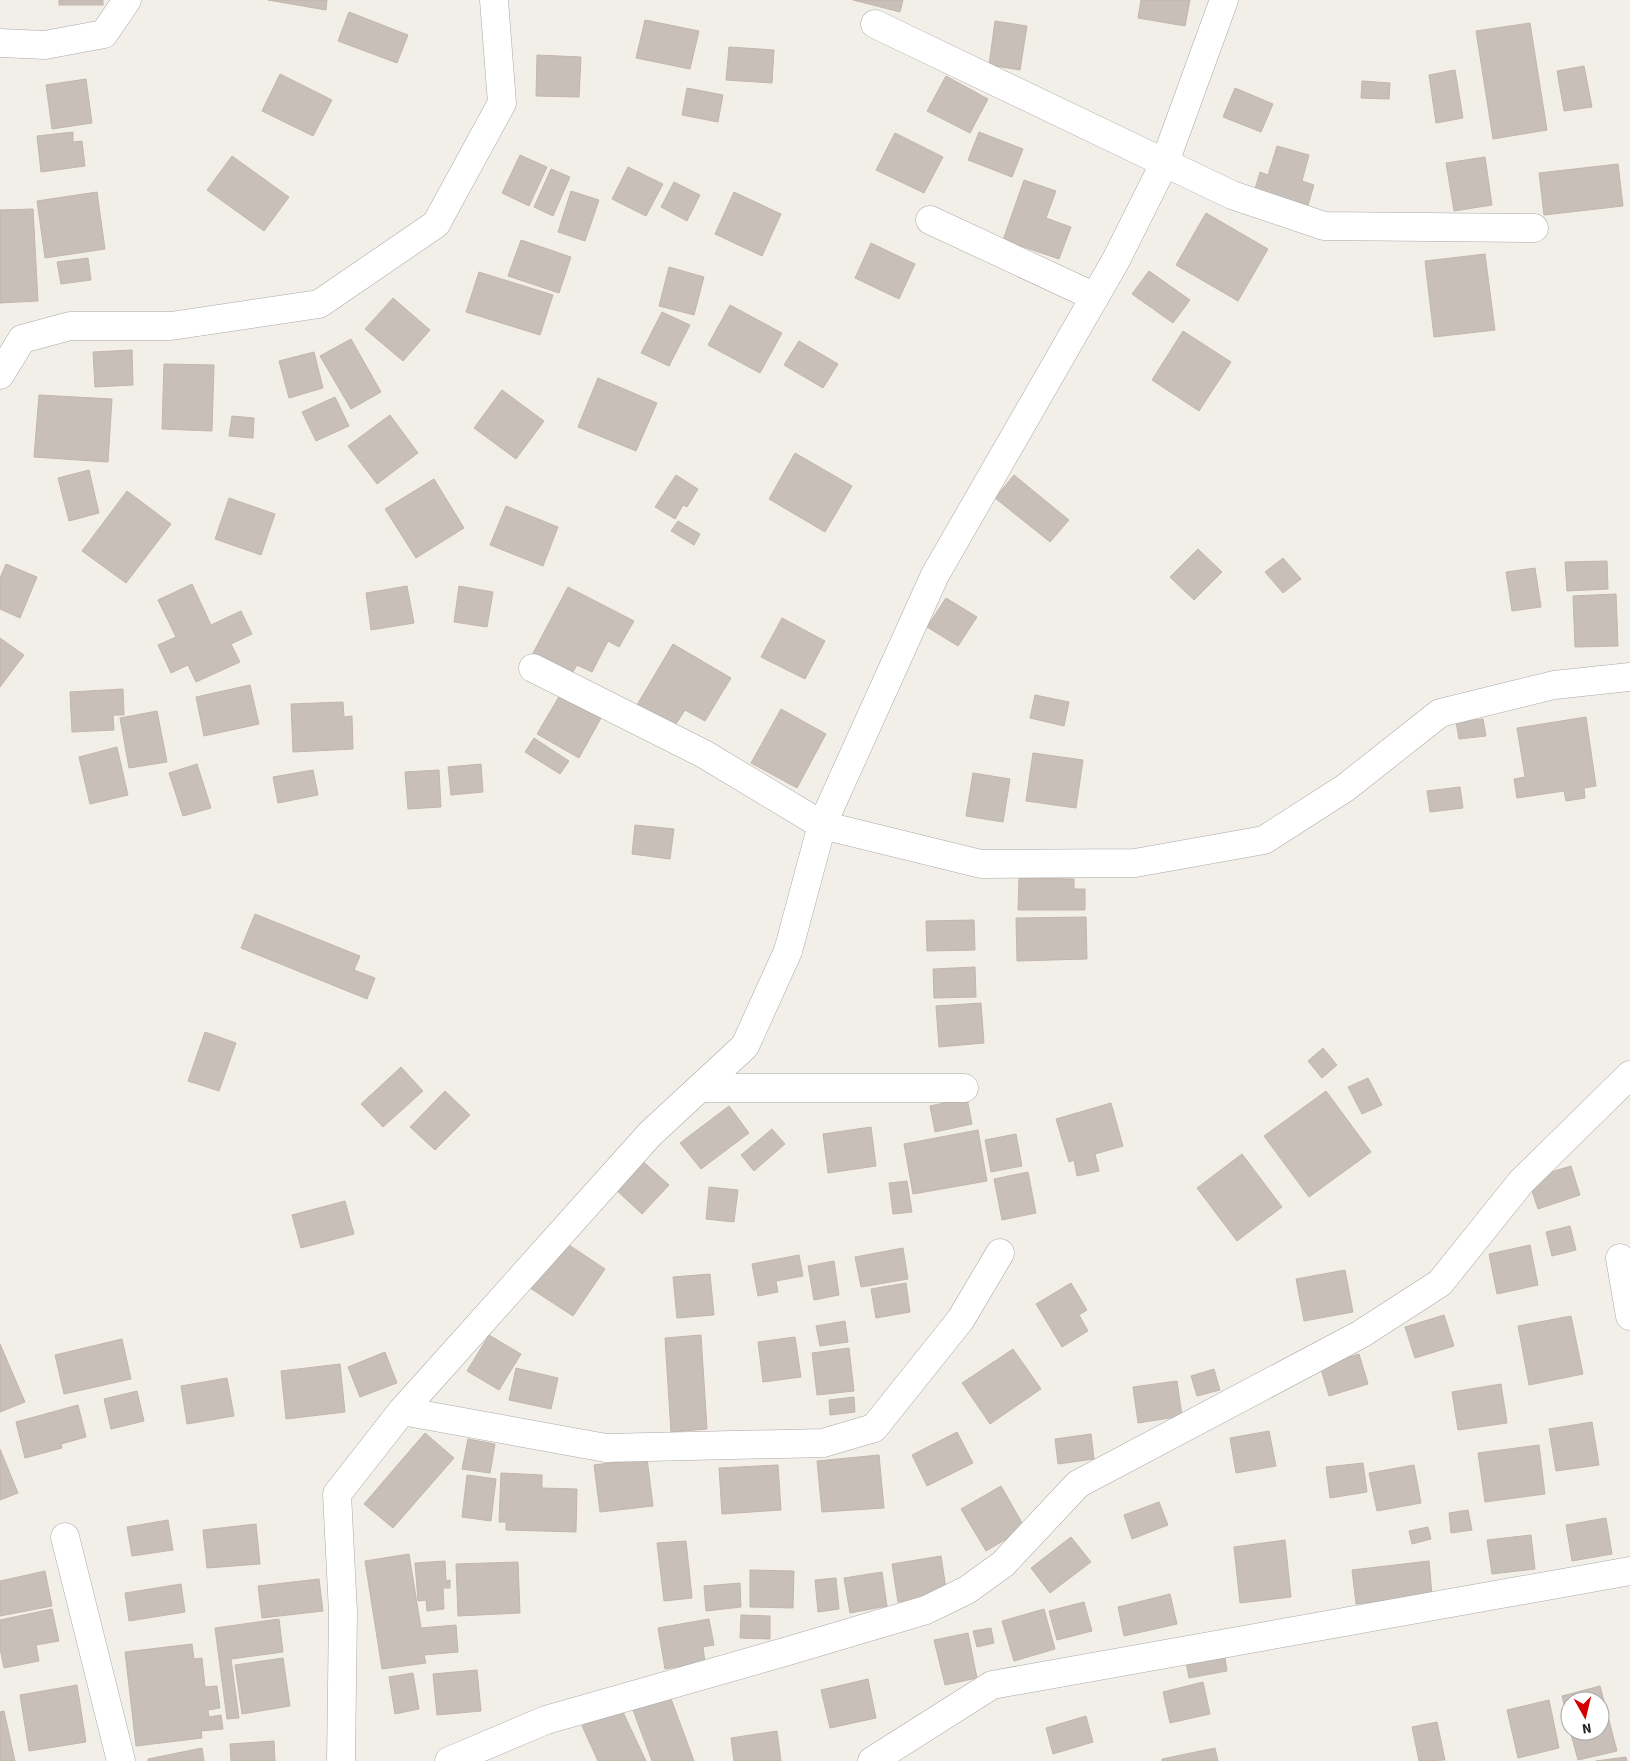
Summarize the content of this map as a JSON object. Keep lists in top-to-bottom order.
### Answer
{
  "north": "bottom"
}
